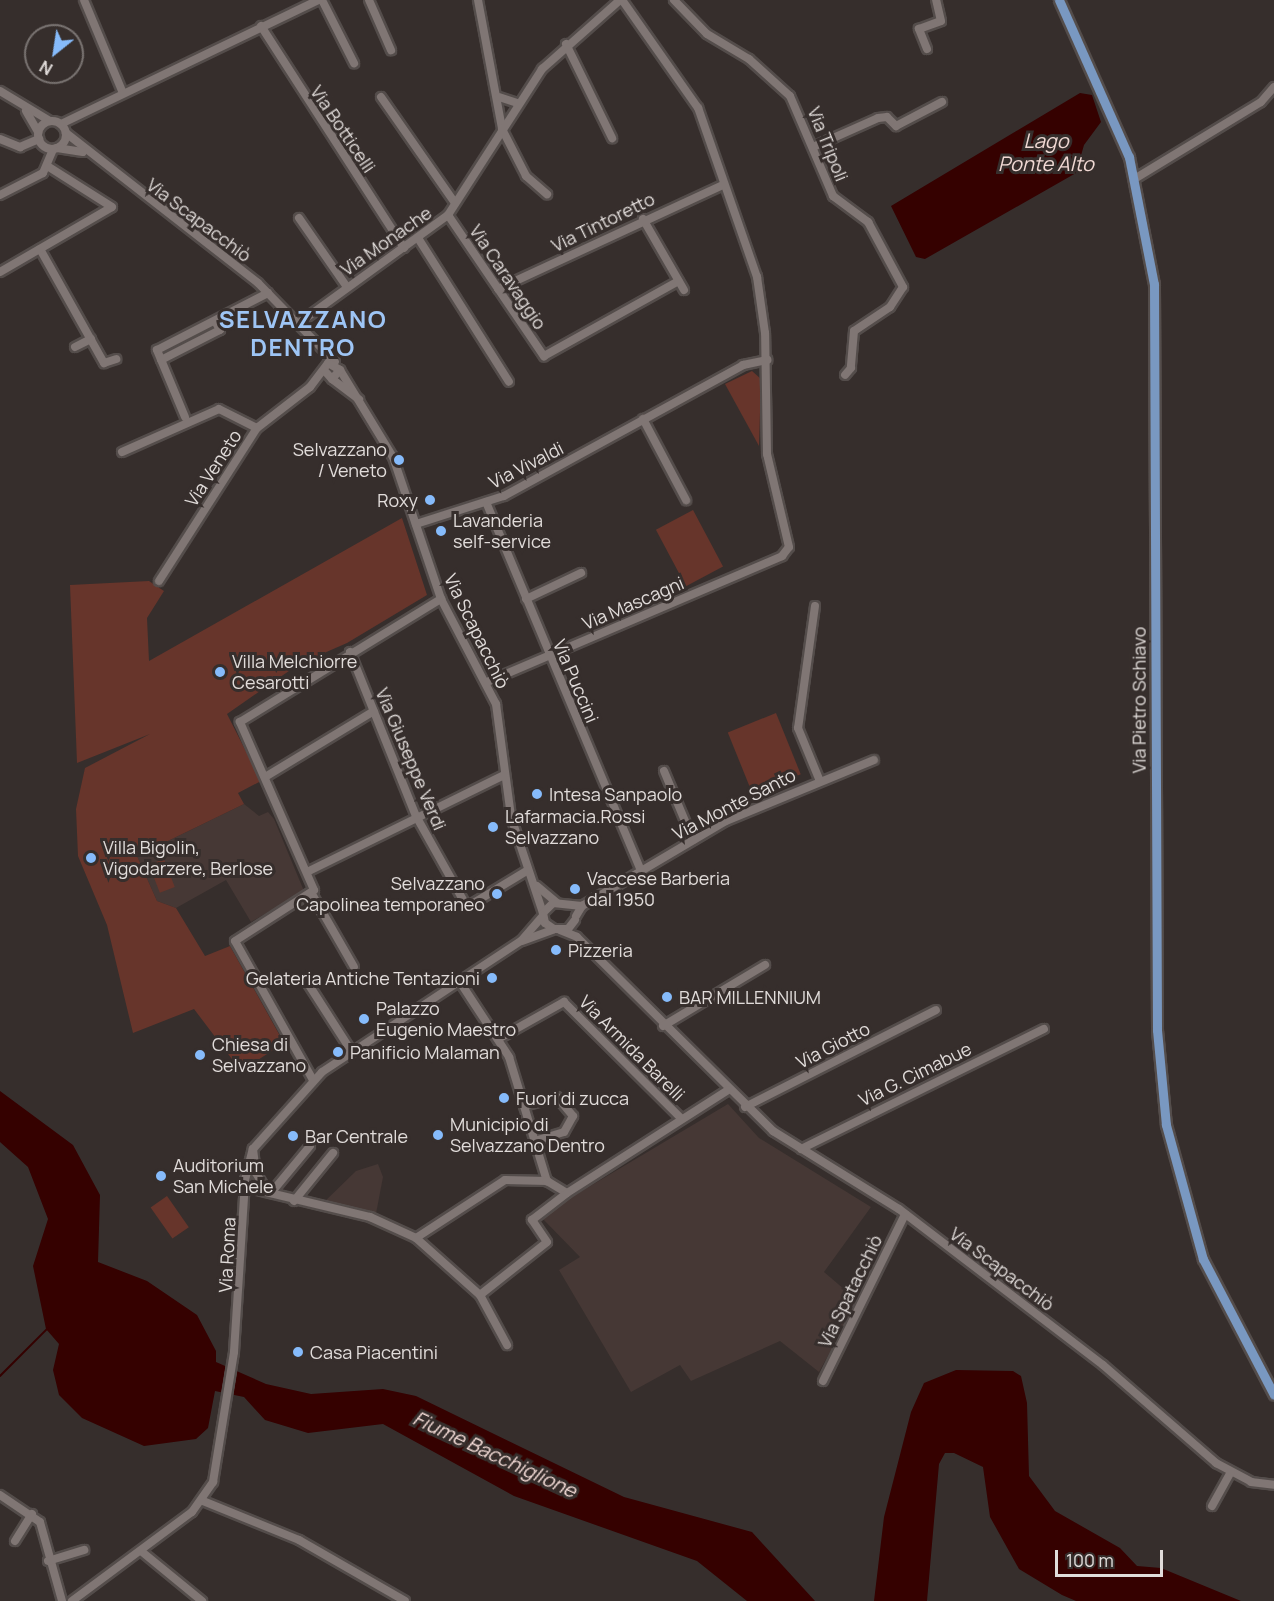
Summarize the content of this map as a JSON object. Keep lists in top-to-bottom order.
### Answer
{
  "streets": {
    "main road": ["Via Pietro Schiavo"],
    "street": [
      "Via Botticelli",
      "Via Tripoli",
      "Via Scapacchiò",
      "Via Tintoretto",
      "Via Monache",
      "Via Caravaggio",
      "Via Vivaldi",
      "Via Veneto",
      "Via Mascagni",
      "Via Puccini",
      "Via Giuseppe Verdi",
      "Via Monte Santo",
      "Via Giotto",
      "Via Armida Barelli",
      "Via G. Cimabue",
      "Via Roma",
      "Via Spatacchiò"
    ]
  },
  "crossings": [
    ["Via Botticelli", "Via Monache"],
    ["Via Scapacchiò", "Via Monache"],
    ["Via Scapacchiò", "Via Vivaldi"],
    ["Via Scapacchiò", "Via Veneto"],
    ["Via Scapacchiò", "Via Mascagni"],
    ["Via Scapacchiò", "Via Giuseppe Verdi"],
    ["Via Scapacchiò", "Via Giotto"],
    ["Via Scapacchiò", "Via G. Cimabue"],
    ["Via Scapacchiò", "Via Roma"],
    ["Via Scapacchiò", "Via Spatacchiò"],
    ["Via Tintoretto", "Via Caravaggio"],
    ["Via Monache", "Via Caravaggio"],
    ["Via Vivaldi", "Via Mascagni"],
    ["Via Vivaldi", "Via Puccini"],
    ["Via Mascagni", "Via Puccini"],
    ["Via Puccini", "Via Monte Santo"],
    ["Via Monte Santo", "Via Roma"]
  ],
  "districts": ["SELVAZZANO DENTRO"],
  "water": ["Lago Ponte Alto", "Fiume Bacchiglione"],
  "places": [
    "Selvazzano / Veneto",
    "Roxy",
    "Lavanderia self-service",
    "Villa Melchiorre Cesarotti",
    "Intesa Sanpaolo",
    "Lafarmacia.Rossi Selvazzano",
    "Villa Bigolin, Vigodarzere, Berlose",
    "Vaccese Barberia dal 1950",
    "Selvazzano Capolinea temporaneo",
    "Pizzeria",
    "Gelateria Antiche Tentazioni",
    "BAR MILLENNIUM",
    "Palazzo Eugenio Maestro",
    "Panificio Malaman",
    "Chiesa di Selvazzano",
    "Fuori di zucca",
    "Municipio di Selvazzano Dentro",
    "Bar Centrale",
    "Auditorium San Michele",
    "Casa Piacentini"
  ],
  "scale_bar": "100 m",
  "north": "bottom left"
}
